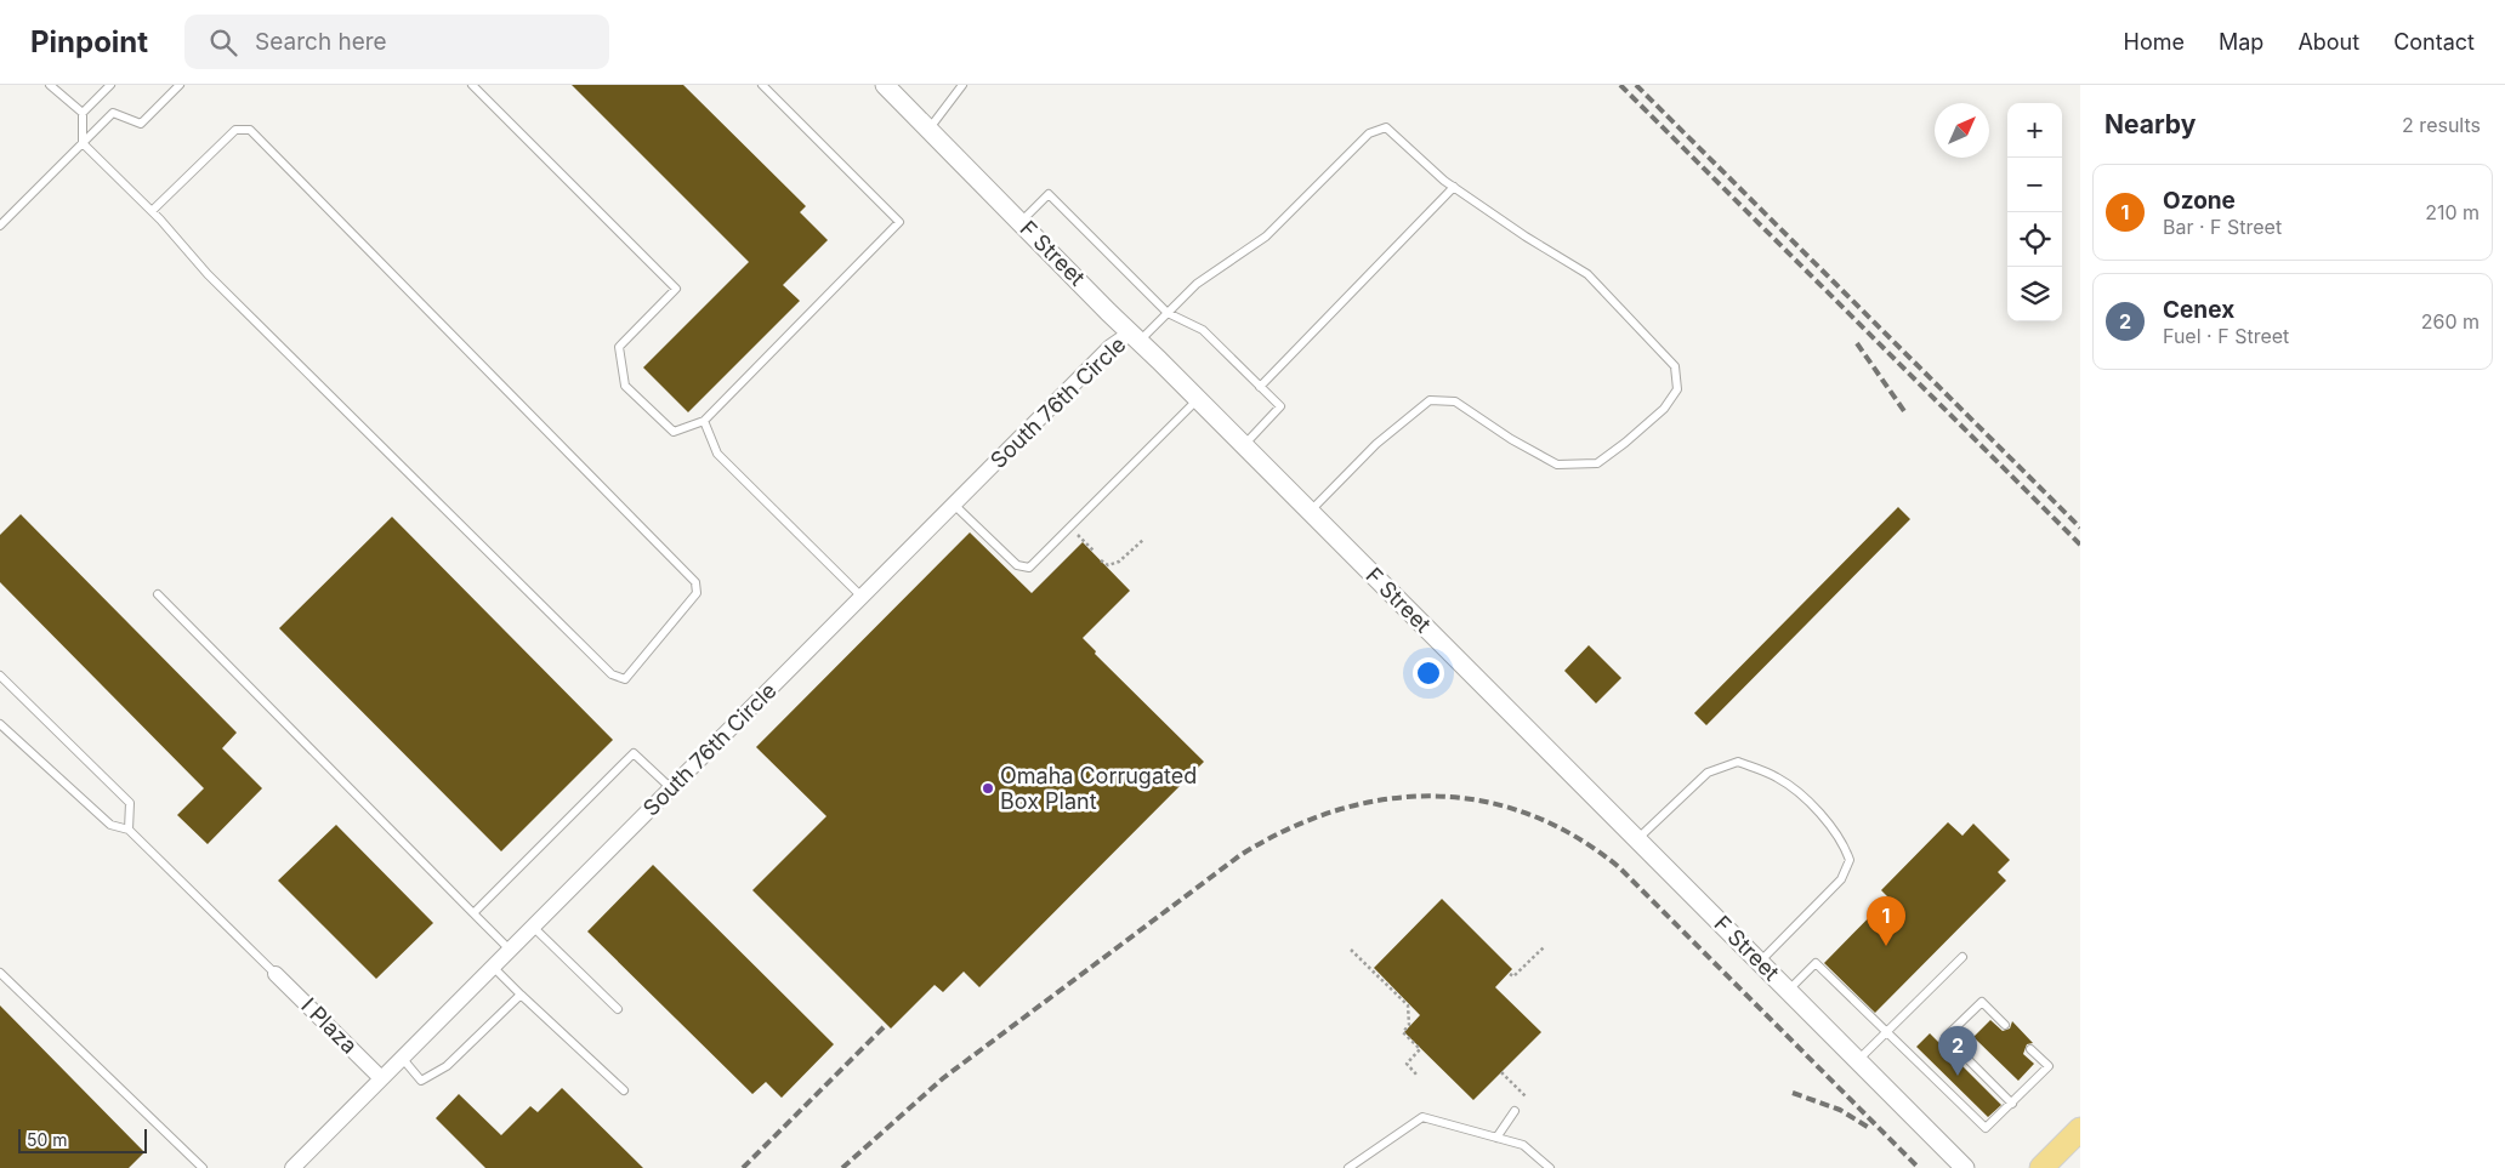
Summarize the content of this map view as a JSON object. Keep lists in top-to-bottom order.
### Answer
{
  "streets": {
    "street": ["F Street", "South 76th Circle", "I Plaza"]
  },
  "crossings": [
    ["F Street", "South 76th Circle"],
    ["South 76th Circle", "I Plaza"]
  ],
  "places": ["Omaha Corrugated Box Plant"],
  "scale_bar": "50 m",
  "north": "top right",
  "page": {
    "header": "Pinpoint",
    "search": "Search here",
    "nav": [
      "Home",
      "Map",
      "About",
      "Contact"
    ],
    "heading": ["Nearby", "2 results"],
    "map_buttons": ["+", "−"],
    "list": [
      {
        "mark": "1",
        "name": "Ozone",
        "note": "Bar · F Street",
        "value": "210 m"
      },
      {
        "mark": "2",
        "name": "Cenex",
        "note": "Fuel · F Street",
        "value": "260 m"
      }
    ],
    "pins": ["1", "2"],
    "scale": "50 m"
  }
}
